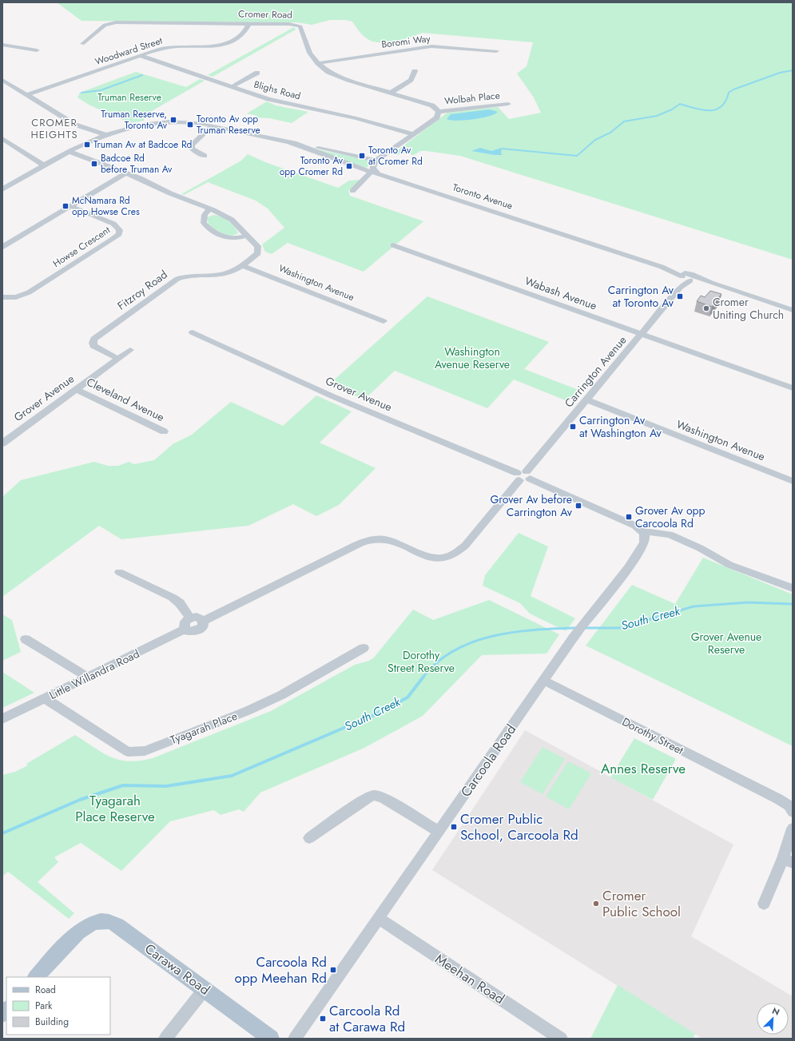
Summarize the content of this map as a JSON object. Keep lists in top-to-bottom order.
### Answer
{
  "streets": {
    "main road": ["Carawa Road"],
    "street": [
      "Cromer Road",
      "Boromi Way",
      "Woodward Street",
      "Blighs Road",
      "Wolbah Place",
      "Toronto Avenue",
      "Howse Crescent",
      "Washington Avenue",
      "Fitzroy Road",
      "Wabash Avenue",
      "Carrington Avenue",
      "Grover Avenue",
      "Cleveland Avenue",
      "Little Willandra Road",
      "Tyagarah Place",
      "Dorothy Street",
      "Carcoola Road",
      "Meehan Road"
    ]
  },
  "crossings": [
    ["Cromer Road", "Boromi Way"],
    ["Cromer Road", "Woodward Street"],
    ["Cromer Road", "Wolbah Place"],
    ["Woodward Street", "Blighs Road"],
    ["Toronto Avenue", "Carrington Avenue"],
    ["Washington Avenue", "Fitzroy Road"],
    ["Washington Avenue", "Carrington Avenue"],
    ["Fitzroy Road", "Grover Avenue"],
    ["Wabash Avenue", "Carrington Avenue"],
    ["Grover Avenue", "Cleveland Avenue"],
    ["Little Willandra Road", "Tyagarah Place"],
    ["Dorothy Street", "Carcoola Road"],
    ["Carcoola Road", "Meehan Road"]
  ],
  "districts": ["CROMER HEIGHTS"],
  "water": ["South Creek"],
  "parks": [
    "Truman Reserve",
    "Washington Avenue Reserve",
    "Grover Avenue Reserve",
    "Dorothy Street Reserve",
    "Annes Reserve",
    "Tyagarah Place Reserve"
  ],
  "places": {
    "transit": [
      "Truman Reserve, Toronto Av",
      "Toronto Av opp Truman Reserve",
      "Truman Av at Badcoe Rd",
      "Toronto Av at Cromer Rd",
      "Badcoe Rd before Truman Av",
      "Toronto Av opp Cromer Rd",
      "McNamara Rd opp Howse Cres",
      "Carrington Av at Toronto Av",
      "Carrington Av at Washington Av",
      "Grover Av before Carrington Av",
      "Grover Av opp Carcoola Rd",
      "Cromer Public School, Carcoola Rd",
      "Carcoola Rd opp Meehan Rd",
      "Carcoola Rd at Carawa Rd"
    ],
    "other": ["Cromer Uniting Church", "Cromer Public School"]
  },
  "legend": ["Road", "Park", "Building"],
  "north": "top right"
}
